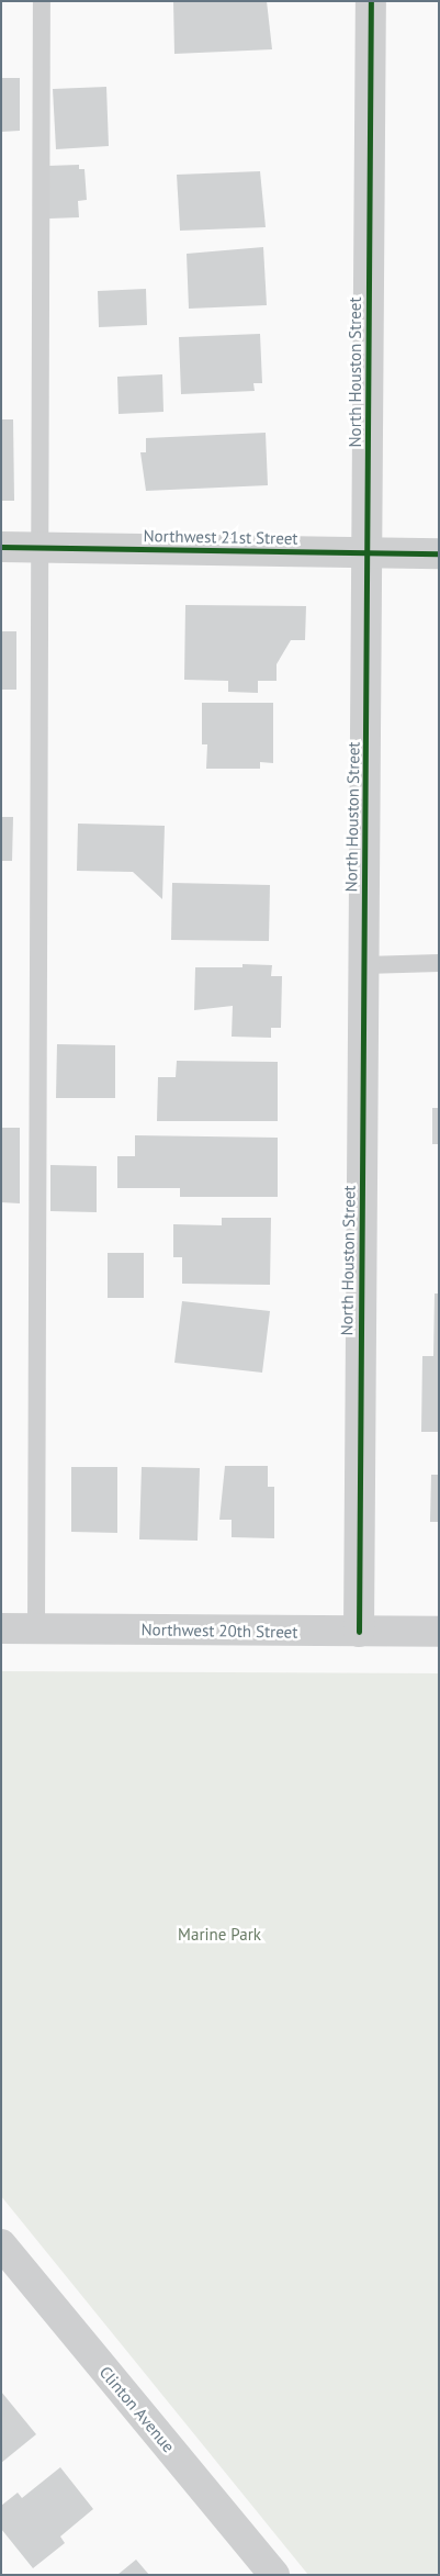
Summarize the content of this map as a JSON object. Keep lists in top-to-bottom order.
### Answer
{
  "streets": {
    "street": [
      "North Houston Street",
      "Northwest 21st Street",
      "Northwest 20th Street",
      "Clinton Avenue"
    ]
  },
  "crossings": [
    ["North Houston Street", "Northwest 21st Street"],
    ["North Houston Street", "Northwest 20th Street"]
  ],
  "parks": ["Marine Park"]
}
